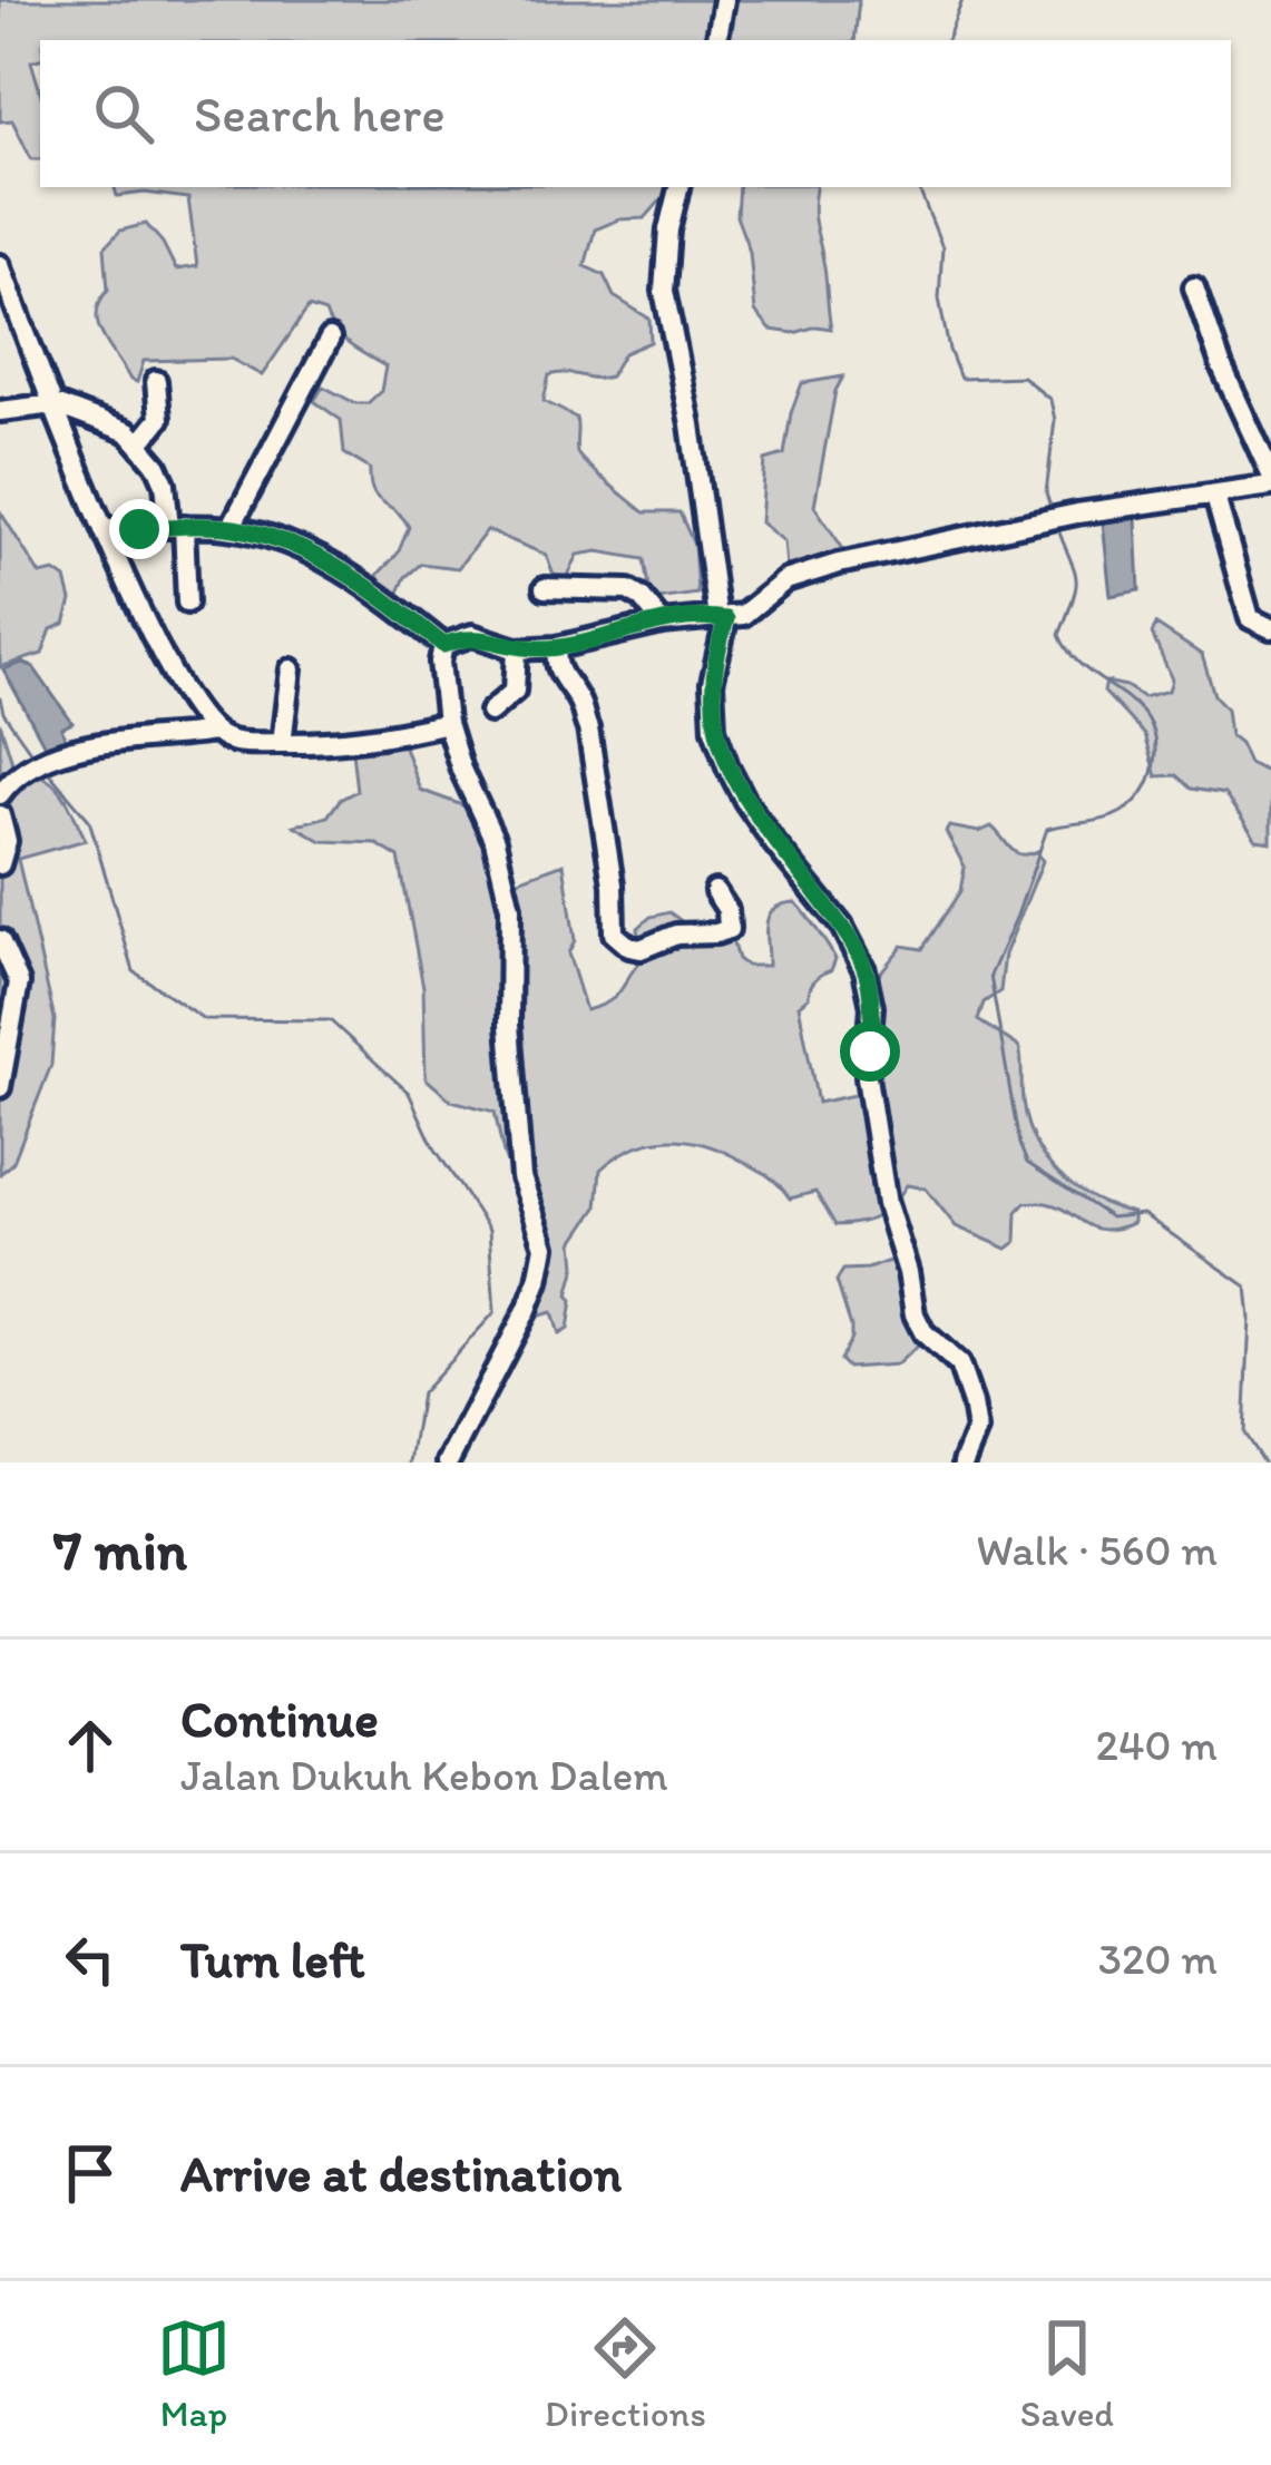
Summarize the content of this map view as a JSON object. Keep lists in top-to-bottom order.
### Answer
{
  "page": {
    "search": "Search here",
    "heading": ["7 min", "Walk · 560 m"],
    "list": [
      ["Continue", "Jalan Dukuh Kebon Dalem", "240 m"],
      ["Turn left", "320 m"],
      "Arrive at destination"
    ],
    "nav": ["Map", "Directions", "Saved"]
  }
}
